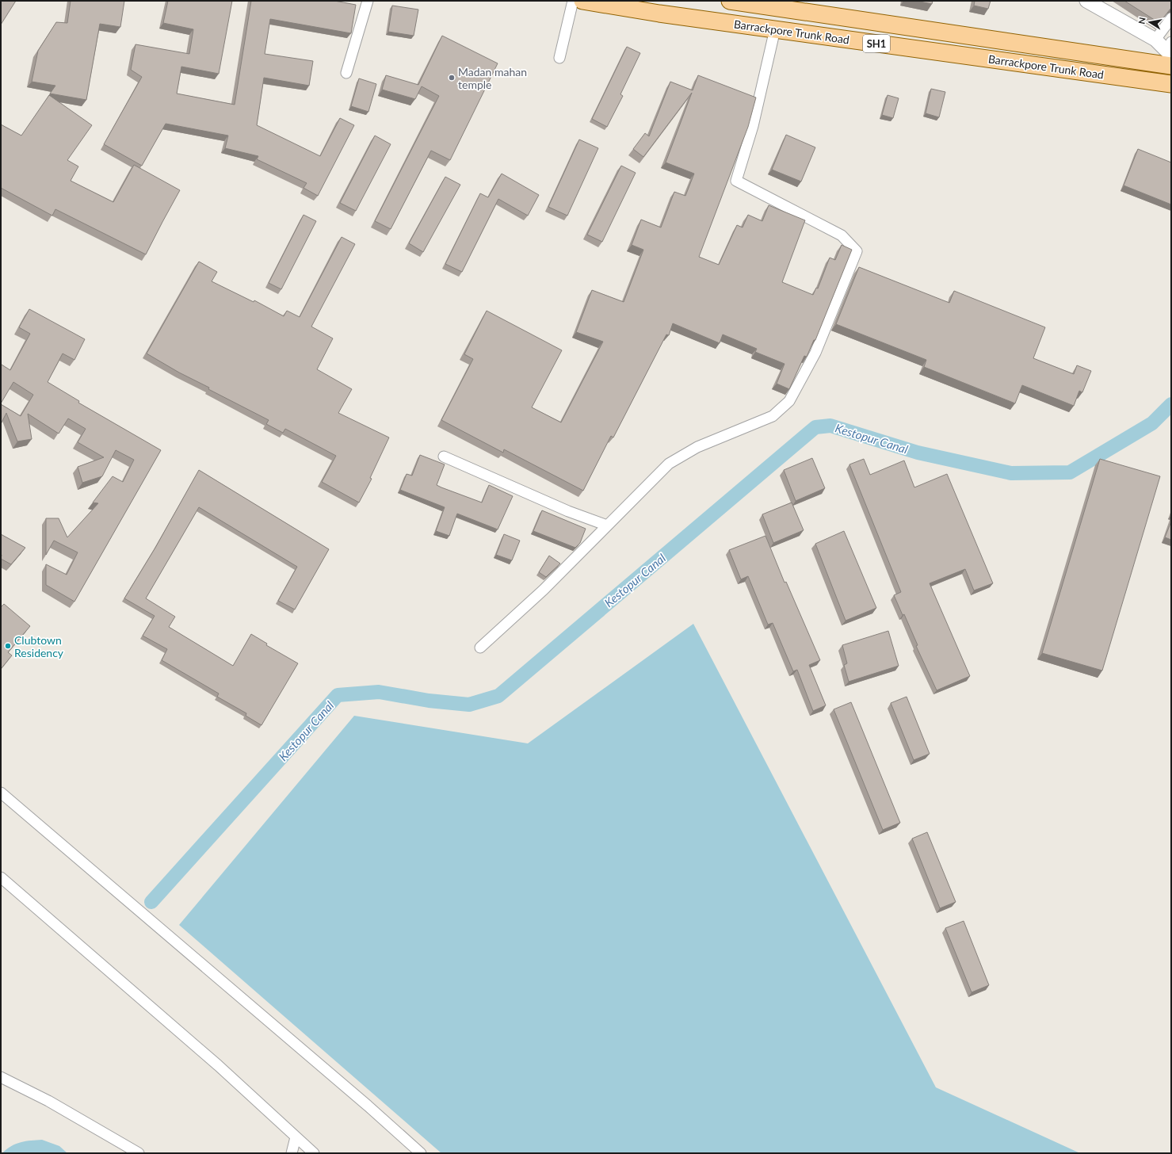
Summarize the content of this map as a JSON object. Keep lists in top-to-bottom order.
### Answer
{
  "streets": {
    "main road": ["Barrackpore Trunk Road", "SH1"]
  },
  "water": ["Kestopur Canal"],
  "places": ["Madan mahan temple", "Clubtown Residency"],
  "north": "left"
}
